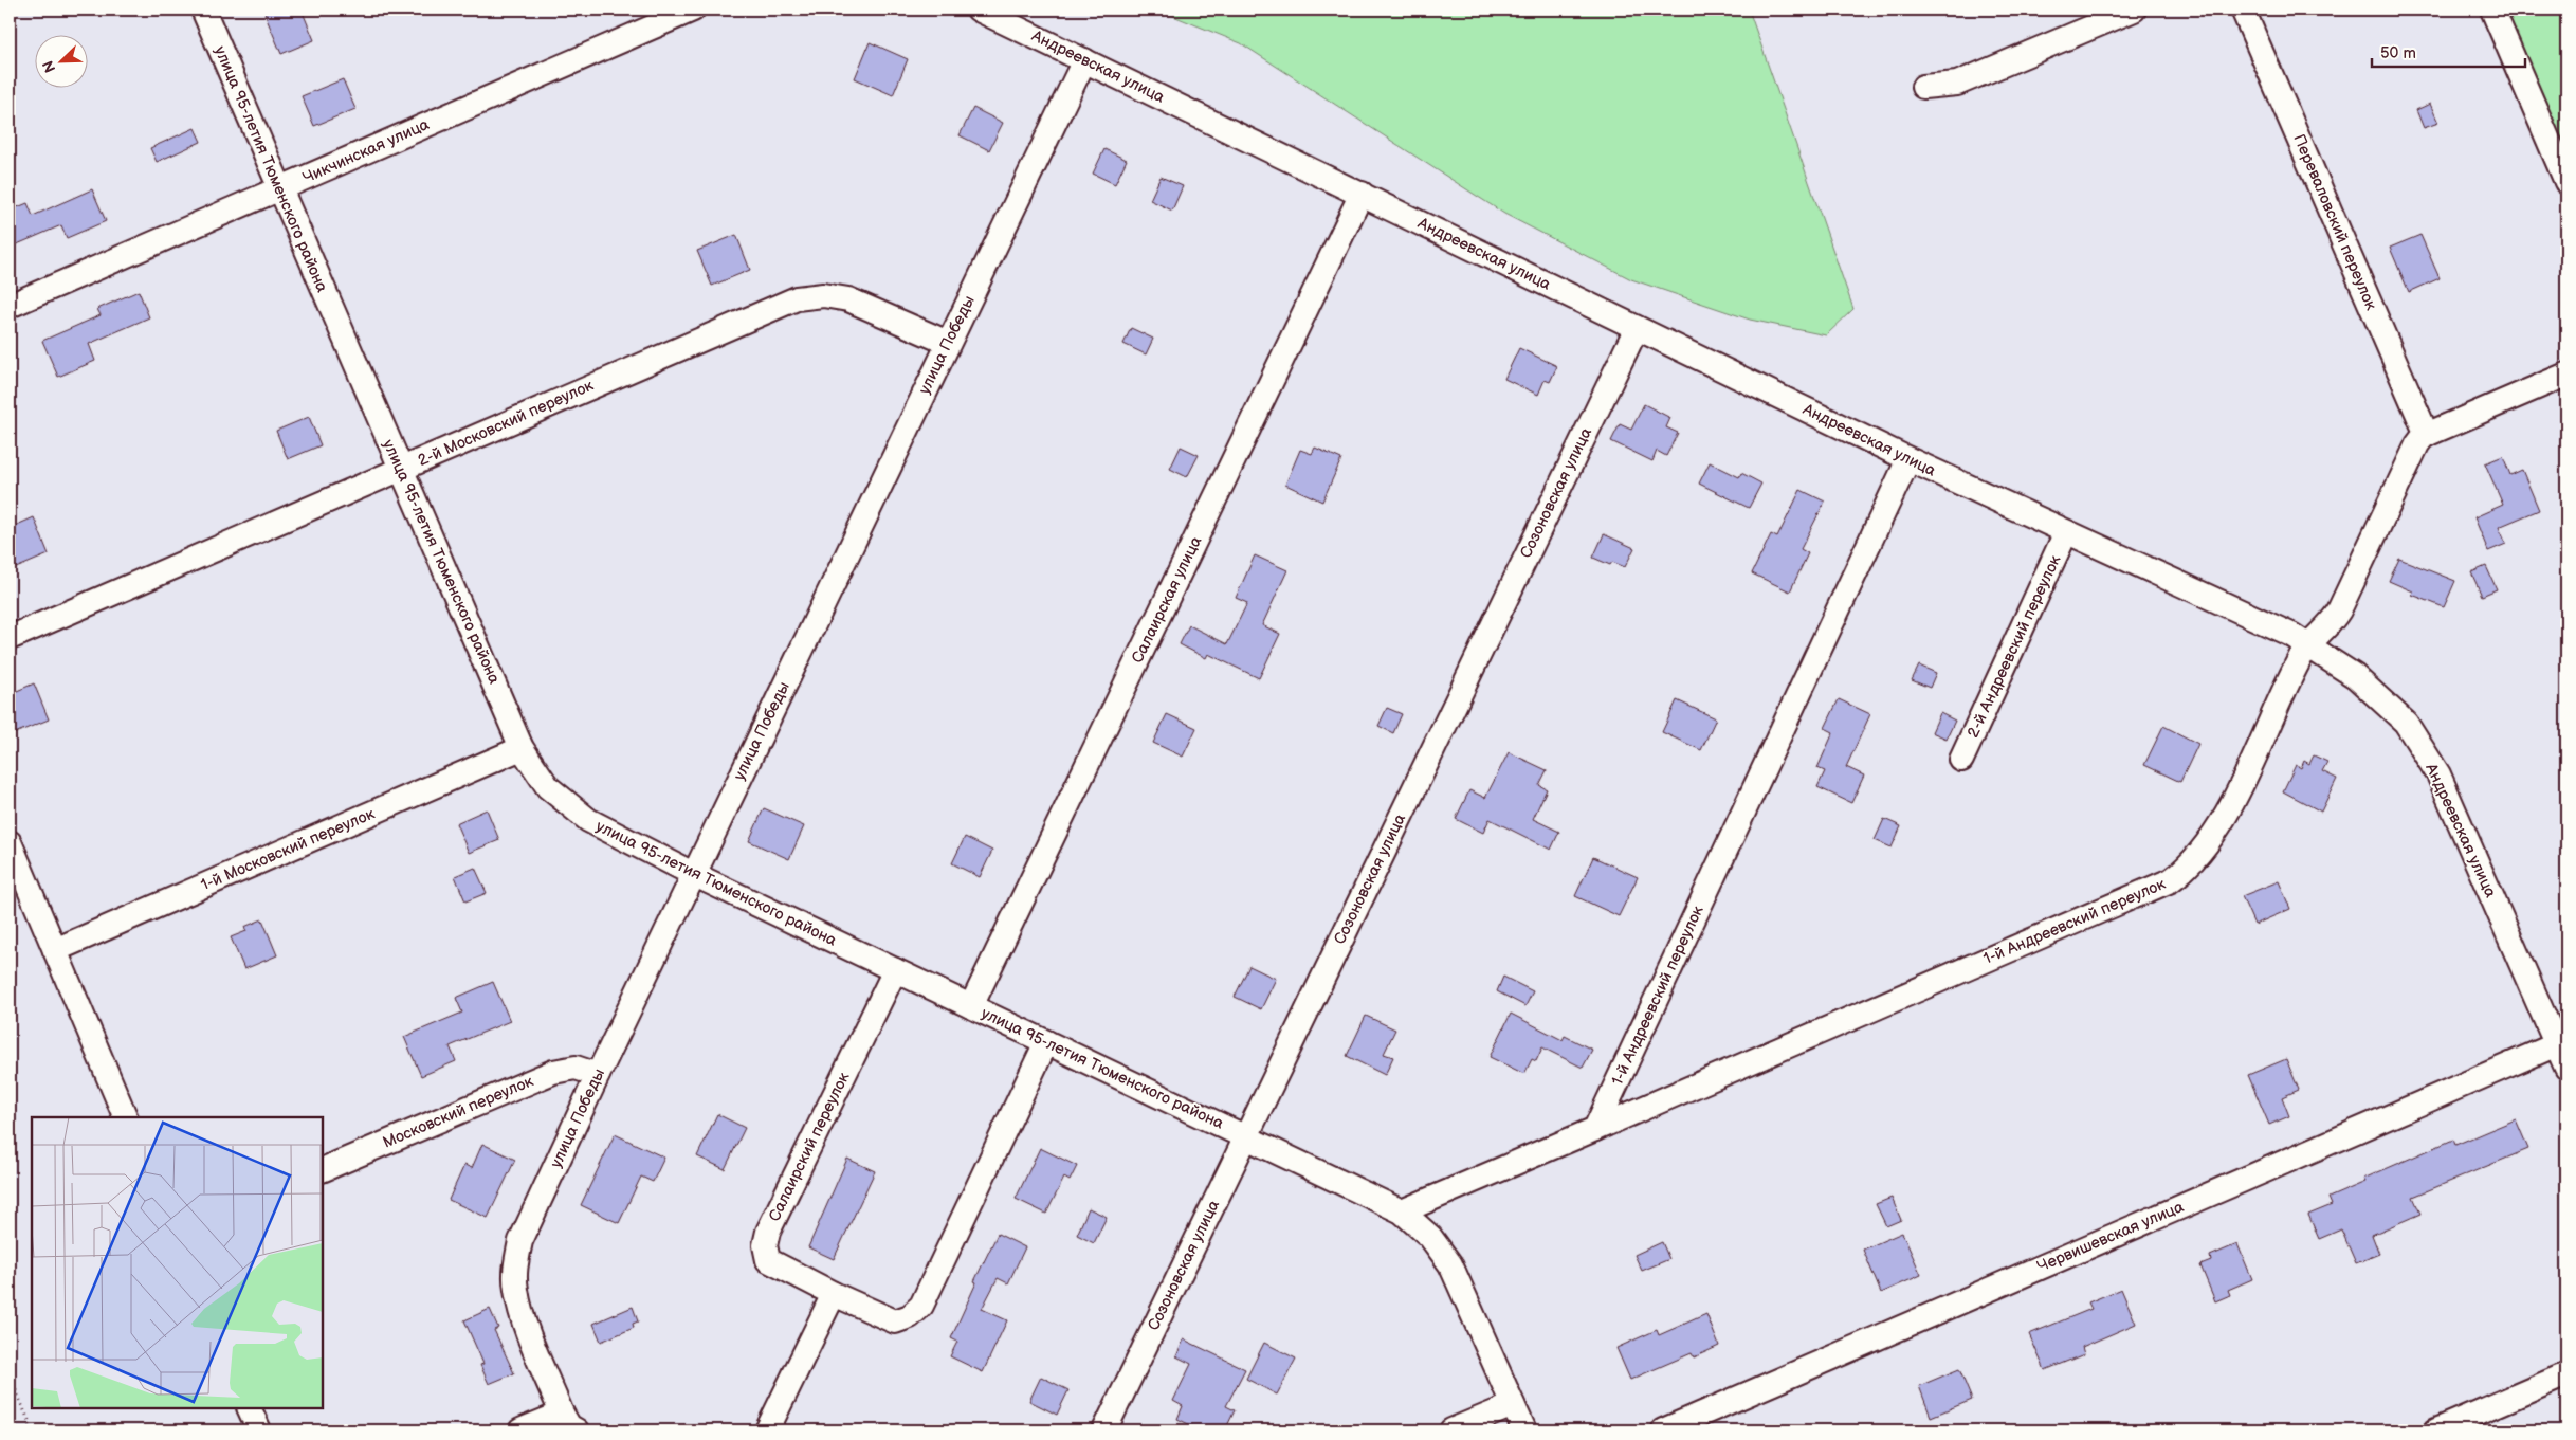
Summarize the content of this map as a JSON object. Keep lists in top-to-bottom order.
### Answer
{
  "streets": {
    "street": [
      "Андреевская улица",
      "Чикчинская улица",
      "улица 95-летия Тюменского района",
      "Переваловский переулок",
      "улица Победы",
      "2-й Московский переулок",
      "Созоновская улица",
      "Салаирская улица",
      "2-й Андреевский переулок",
      "1-й Московский переулок",
      "1-й Андреевский переулок",
      "Московский переулок",
      "Салаирский переулок",
      "Червишевская улица"
    ]
  },
  "crossings": [
    ["Андреевская улица", "улица Победы"],
    ["Андреевская улица", "Созоновская улица"],
    ["Андреевская улица", "Салаирская улица"],
    ["Андреевская улица", "2-й Андреевский переулок"],
    ["Андреевская улица", "1-й Андреевский переулок"],
    ["Андреевская улица", "Червишевская улица"],
    ["Чикчинская улица", "улица 95-летия Тюменского района"],
    ["улица 95-летия Тюменского района", "улица Победы"],
    ["улица 95-летия Тюменского района", "2-й Московский переулок"],
    ["улица 95-летия Тюменского района", "Созоновская улица"],
    ["улица 95-летия Тюменского района", "Салаирская улица"],
    ["улица 95-летия Тюменского района", "1-й Московский переулок"],
    ["улица 95-летия Тюменского района", "1-й Андреевский переулок"],
    ["улица 95-летия Тюменского района", "Салаирский переулок"],
    ["Переваловский переулок", "1-й Андреевский переулок"],
    ["улица Победы", "2-й Московский переулок"],
    ["улица Победы", "Московский переулок"]
  ],
  "scale_bar": "50 m",
  "north": "bottom left"
}
